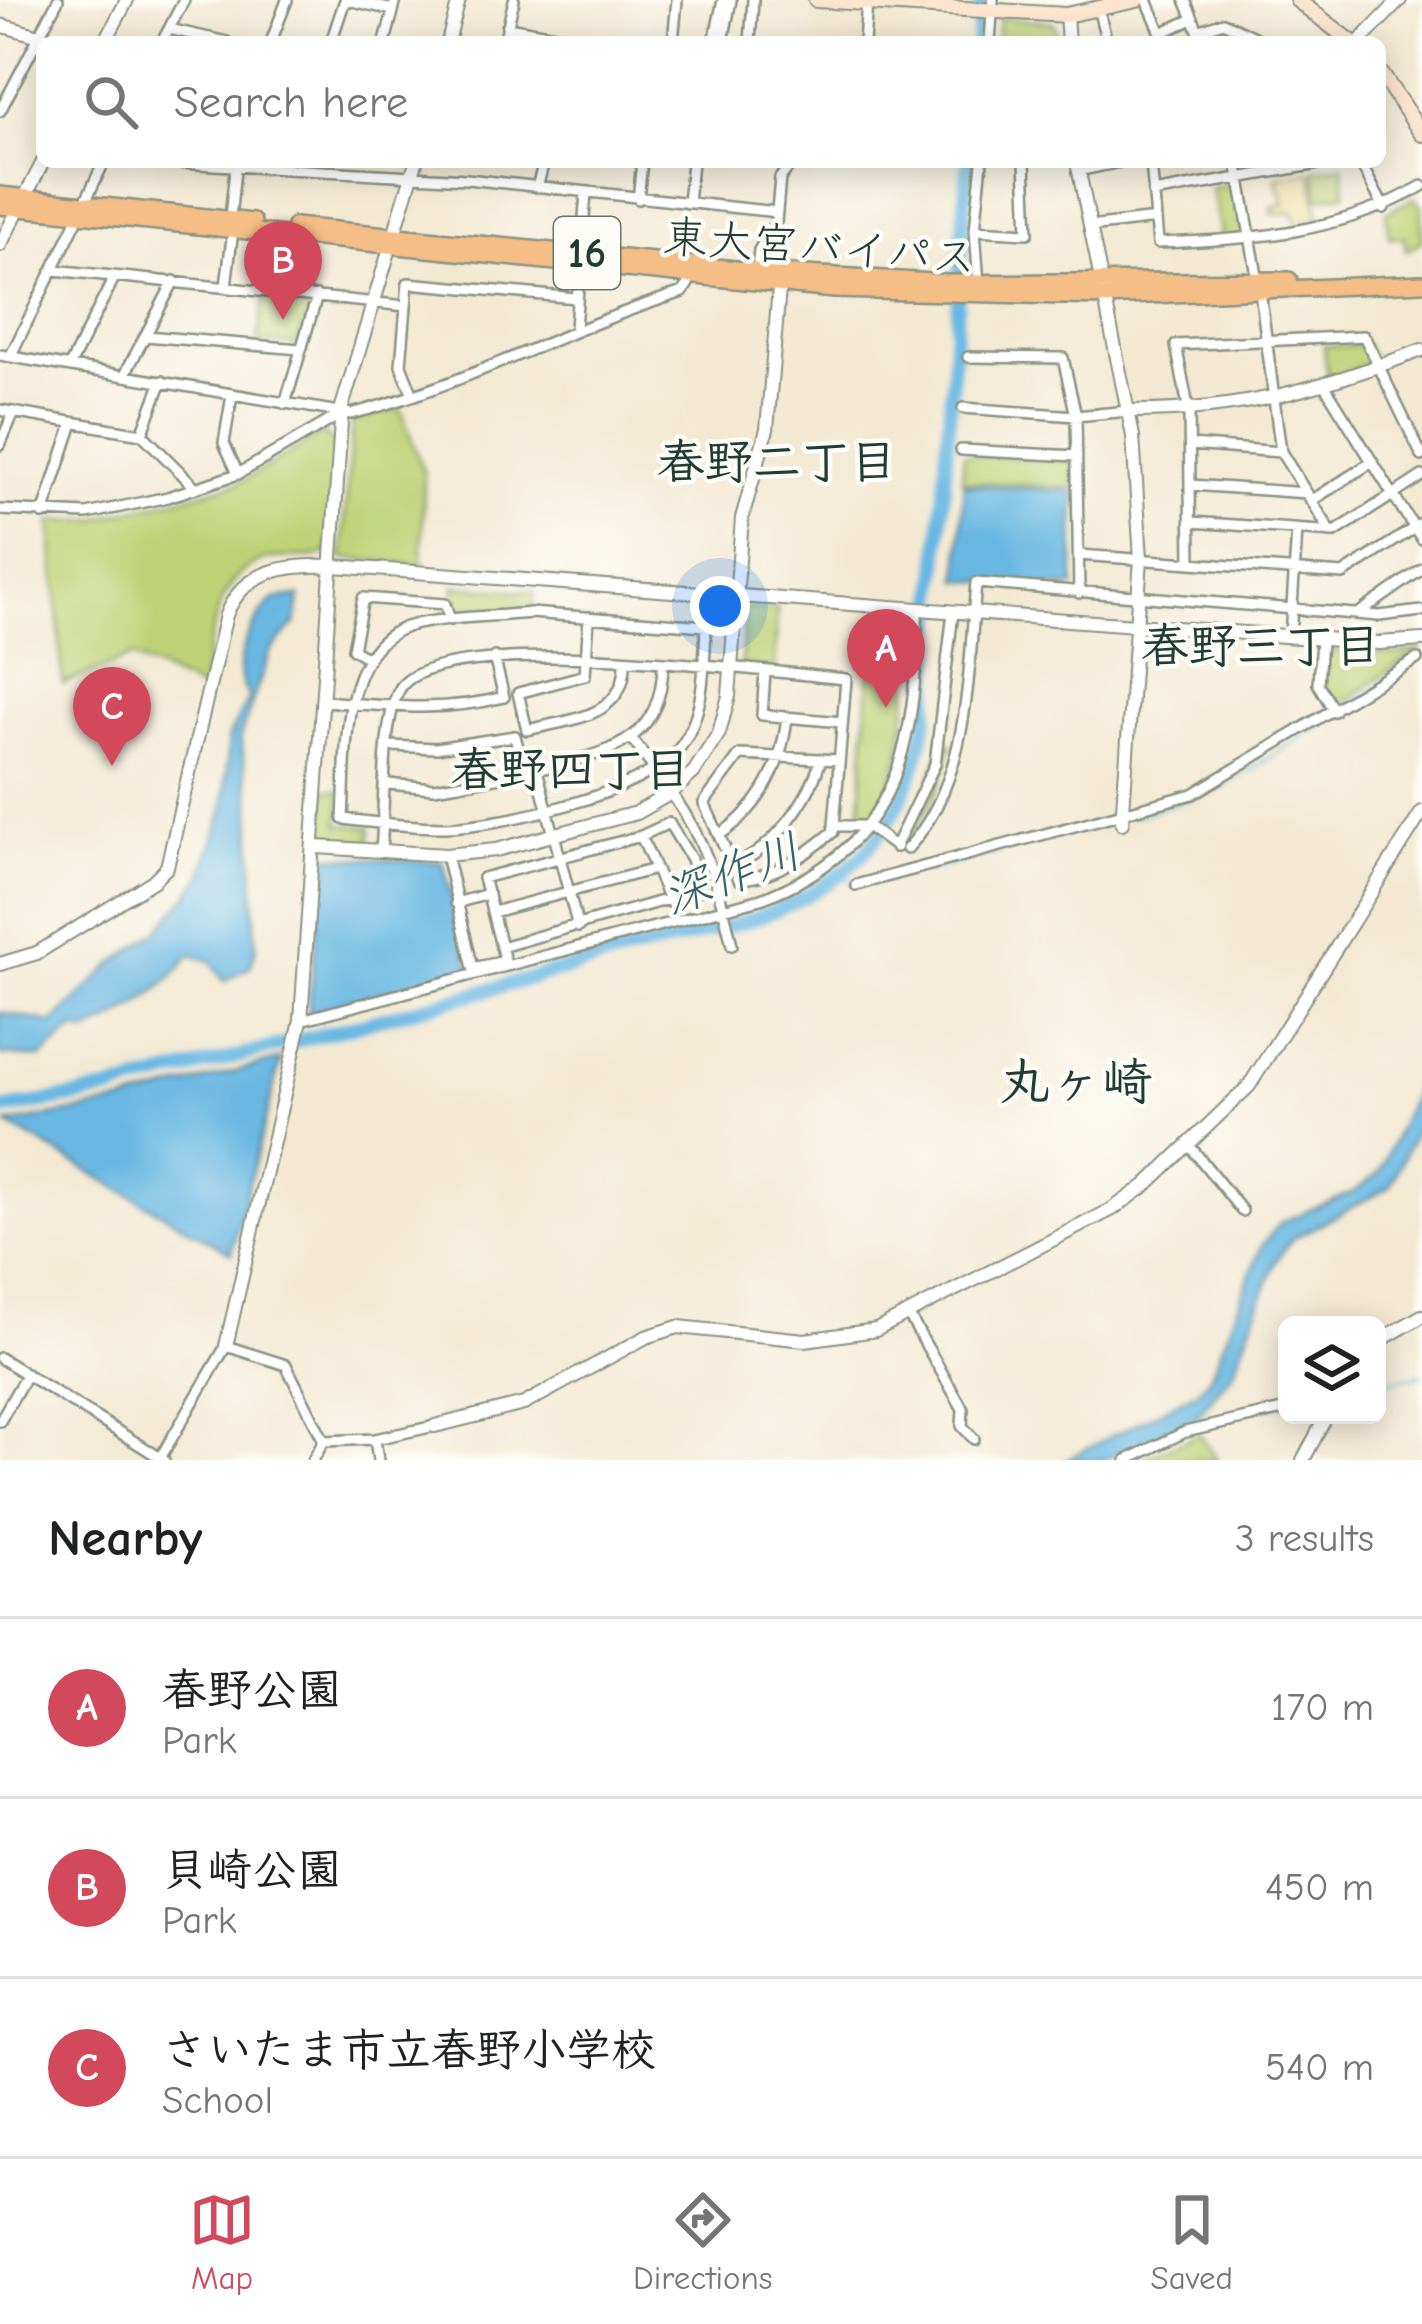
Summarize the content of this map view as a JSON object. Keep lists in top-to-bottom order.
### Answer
{
  "streets": {
    "highway": ["東大宮バイパス", "16"]
  },
  "districts": [
    "春野二丁目",
    "春野三丁目",
    "春野四丁目",
    "丸ヶ崎"
  ],
  "water": ["深作川"],
  "page": {
    "search": "Search here",
    "pins": ["B", "A", "C"],
    "heading": ["Nearby", "3 results"],
    "list": [
      {
        "mark": "A",
        "name": "春野公園",
        "note": "Park",
        "value": "170 m"
      },
      {
        "mark": "B",
        "name": "貝崎公園",
        "note": "Park",
        "value": "450 m"
      },
      {
        "mark": "C",
        "name": "さいたま市立春野小学校",
        "note": "School",
        "value": "540 m"
      }
    ],
    "nav": ["Map", "Directions", "Saved"]
  }
}
